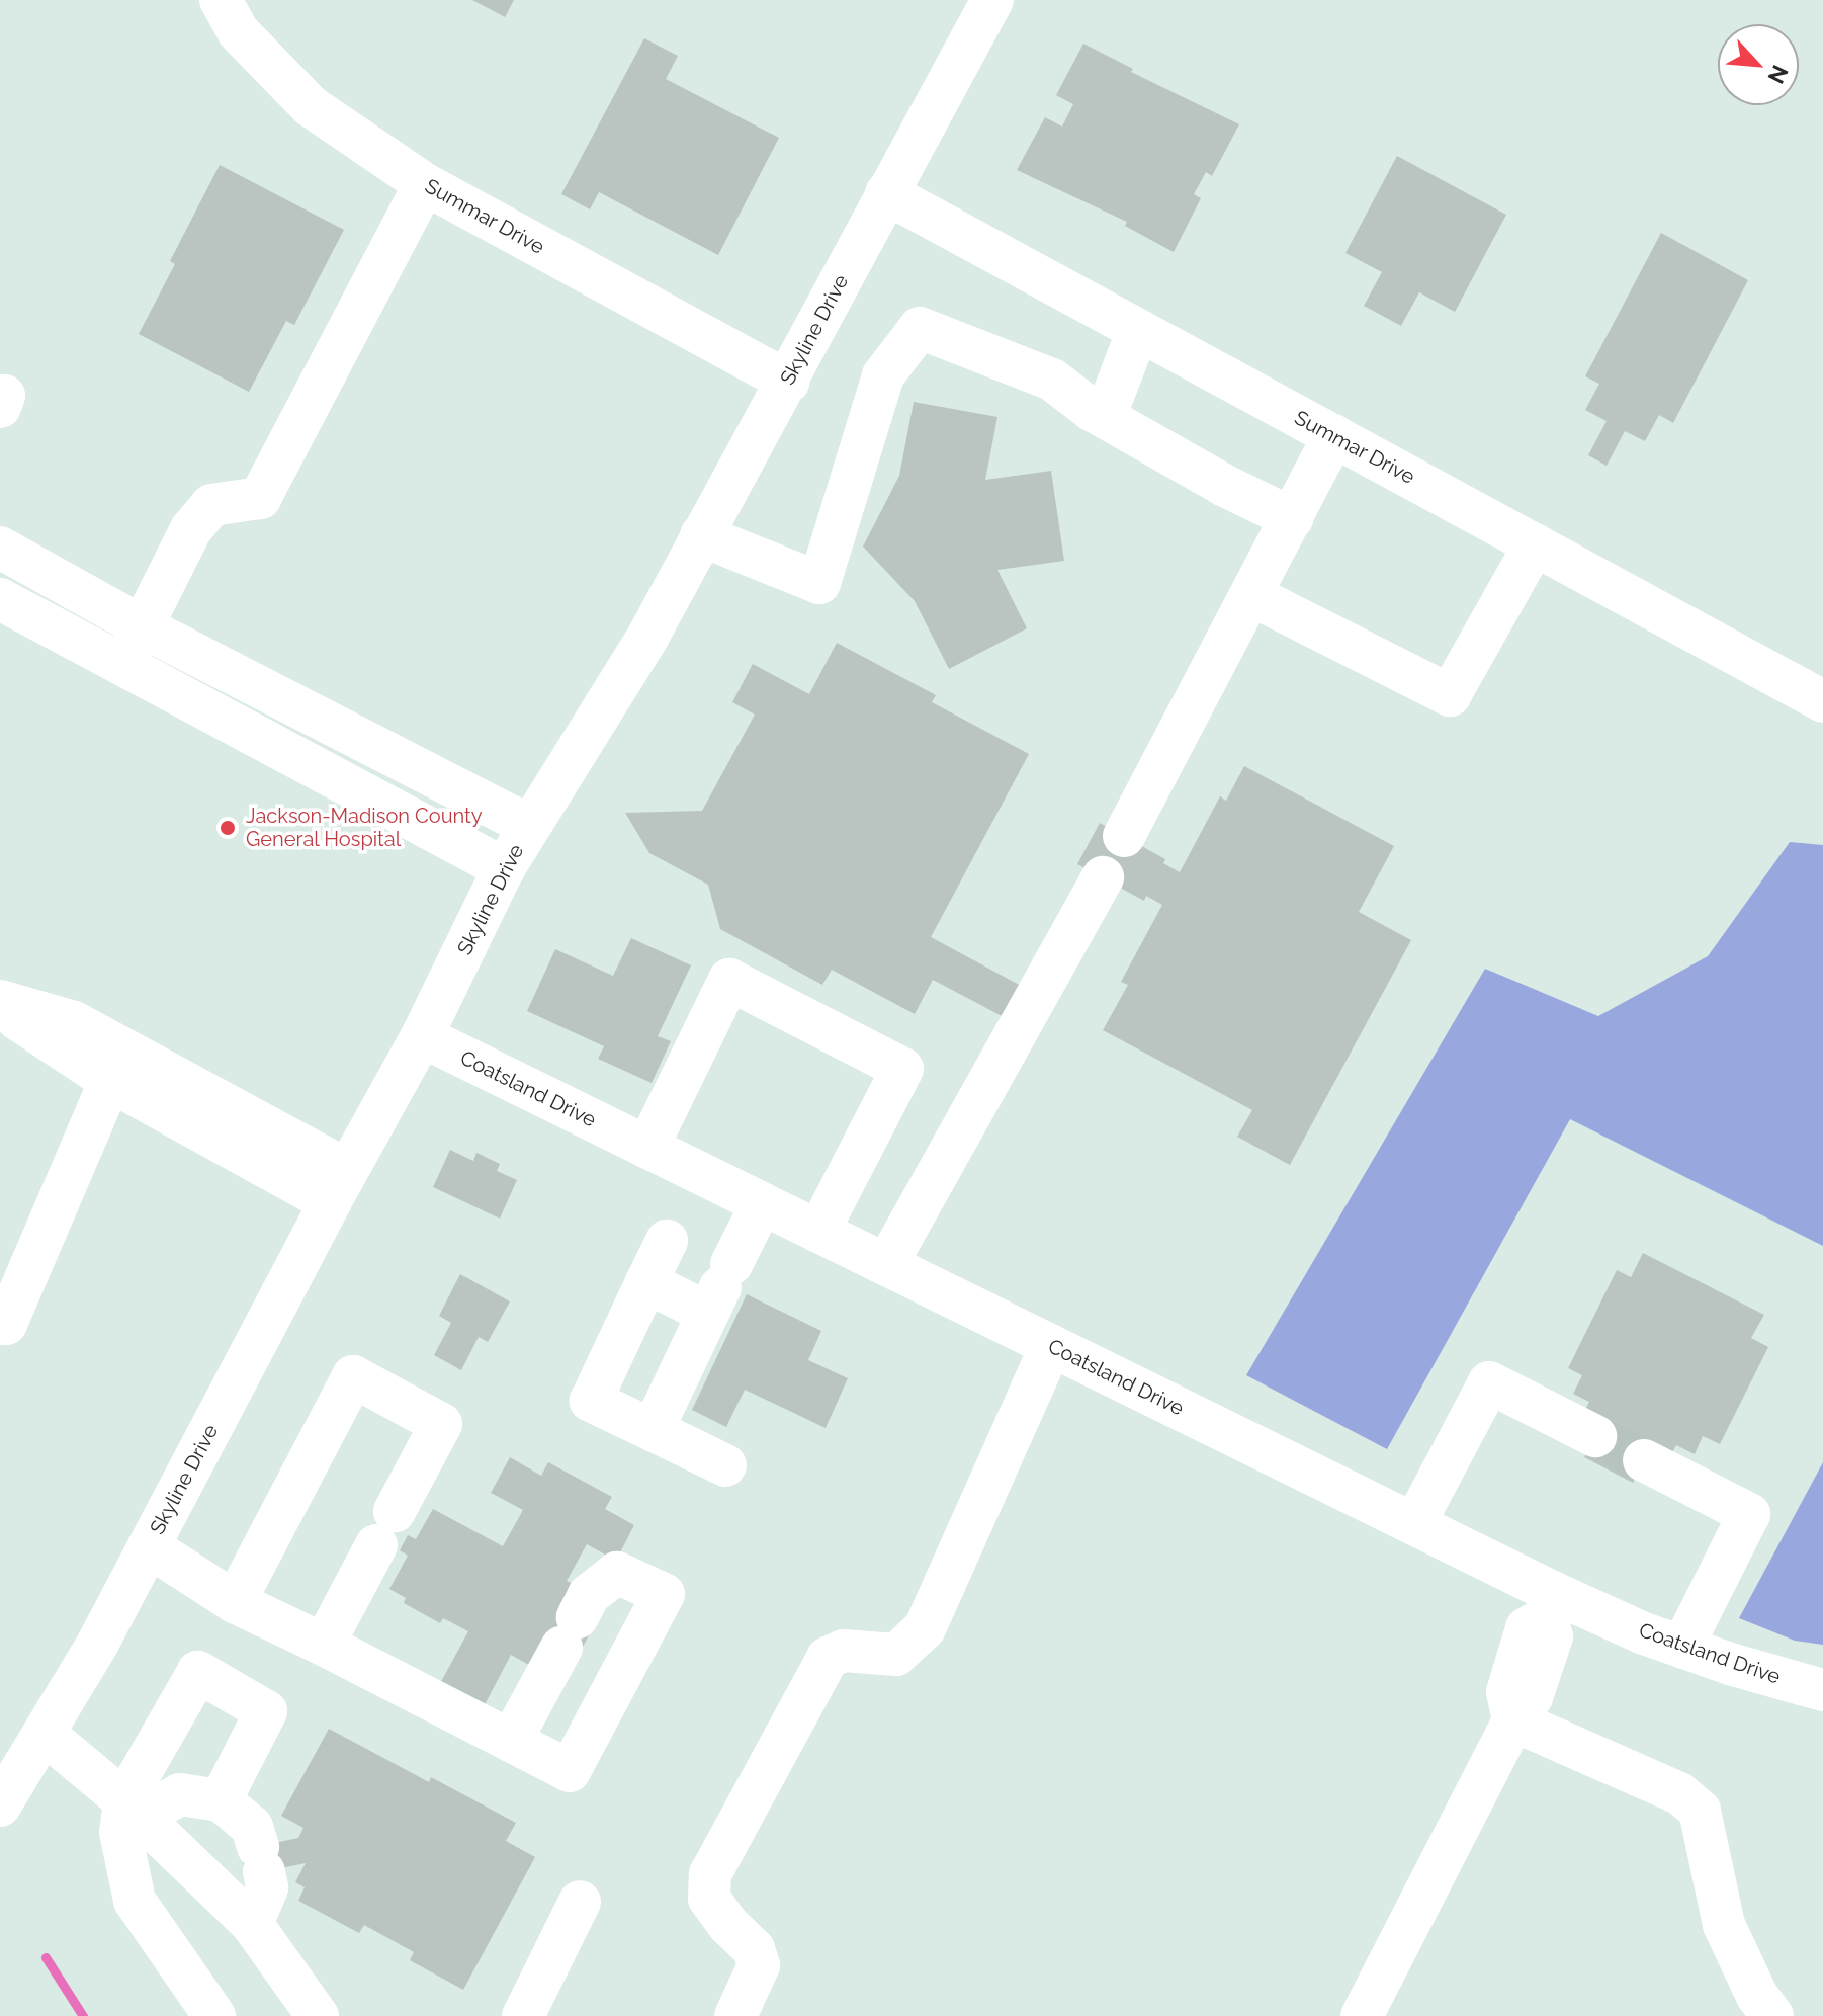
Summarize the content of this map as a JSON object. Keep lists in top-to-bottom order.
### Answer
{
  "streets": {
    "street": ["Summar Drive", "Skyline Drive", "Coatsland Drive"]
  },
  "crossings": [
    ["Summar Drive", "Skyline Drive"],
    ["Skyline Drive", "Coatsland Drive"]
  ],
  "places": ["Jackson-Madison County General Hospital"],
  "north": "bottom right"
}
